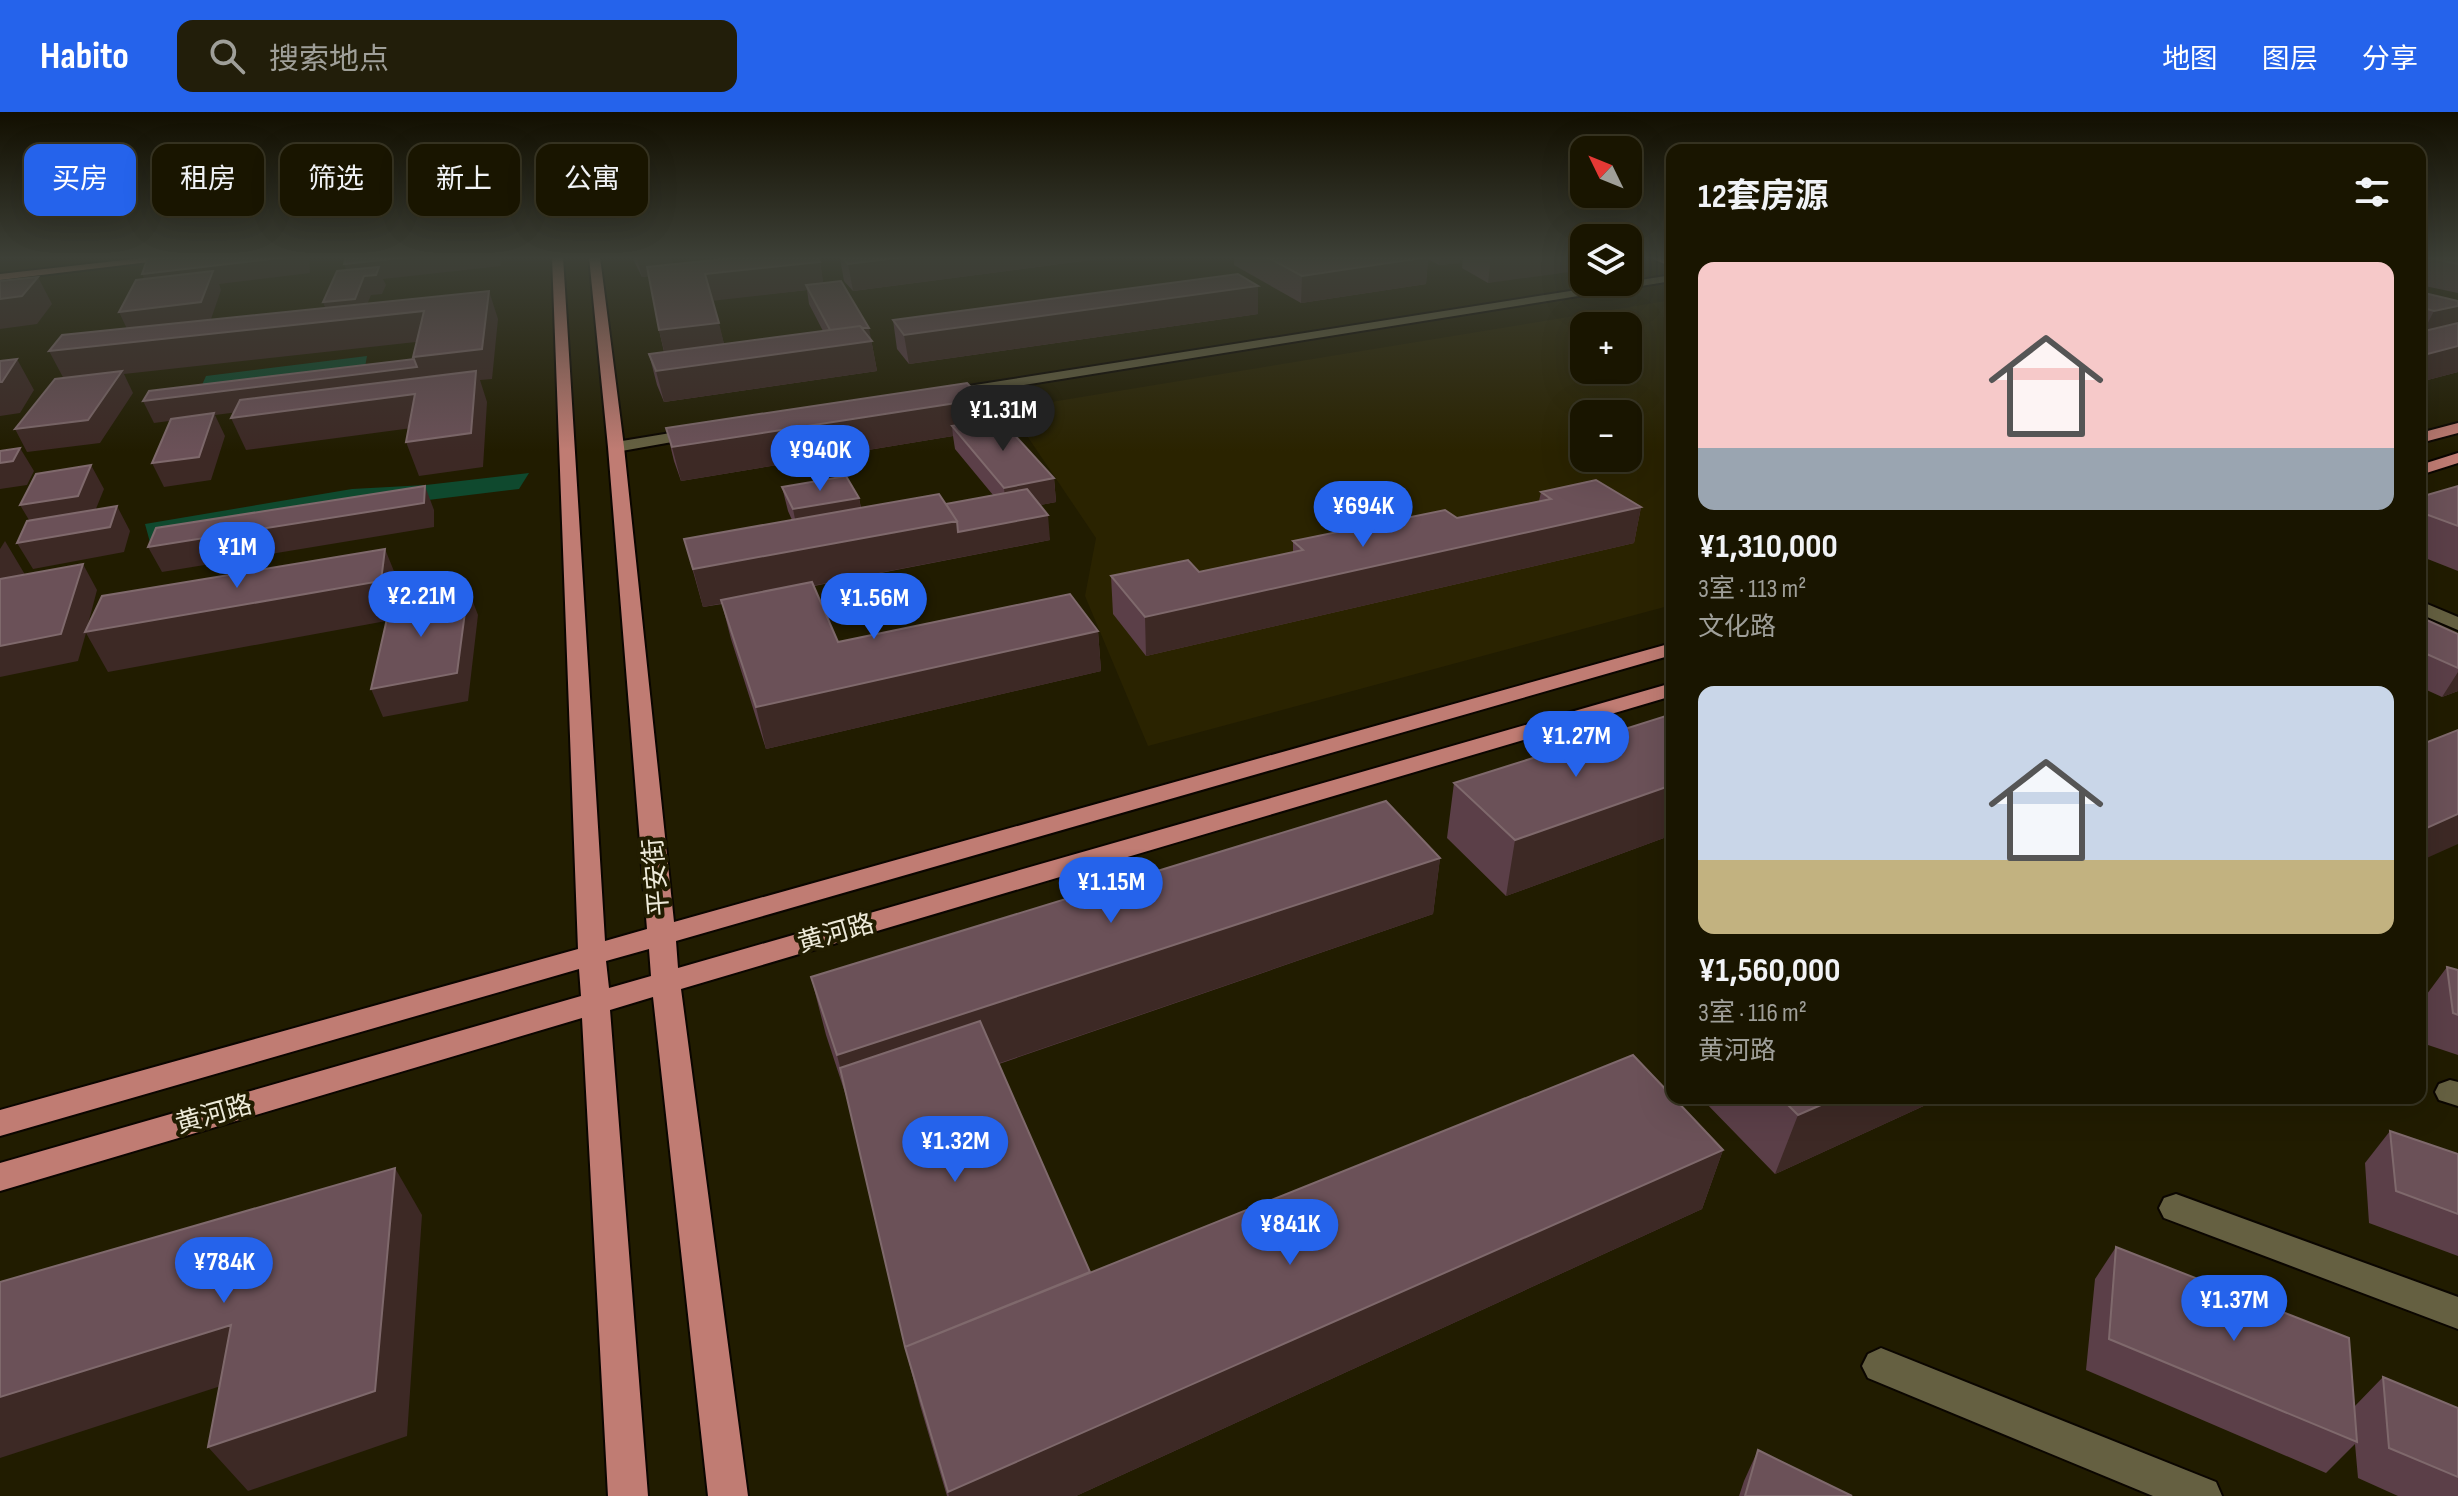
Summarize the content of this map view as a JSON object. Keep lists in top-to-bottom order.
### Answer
{
  "streets": {
    "main road": ["平安街", "黄河路"]
  },
  "crossings": [
    ["平安街", "黄河路"]
  ],
  "north": "top left",
  "page": {
    "header": "Habito",
    "search": "搜索地点",
    "nav": ["地图", "图层", "分享"],
    "map_buttons": ["+", "−"],
    "chip": [
      "买房",
      "租房",
      "筛选",
      "新上",
      "公寓"
    ],
    "heading": "12套房源",
    "list": [
      {
        "name": "¥1,310,000",
        "note": "3室 · 113 m² · 文化路"
      },
      {
        "name": "¥1,560,000",
        "note": "3室 · 116 m² · 黄河路"
      }
    ],
    "price": [
      "¥1.31M",
      "¥940K",
      "¥694K",
      "¥1M",
      "¥2.21M",
      "¥1.56M",
      "¥1.27M",
      "¥1.15M",
      "¥1.32M",
      "¥841K",
      "¥784K",
      "¥1.37M"
    ]
  }
}
